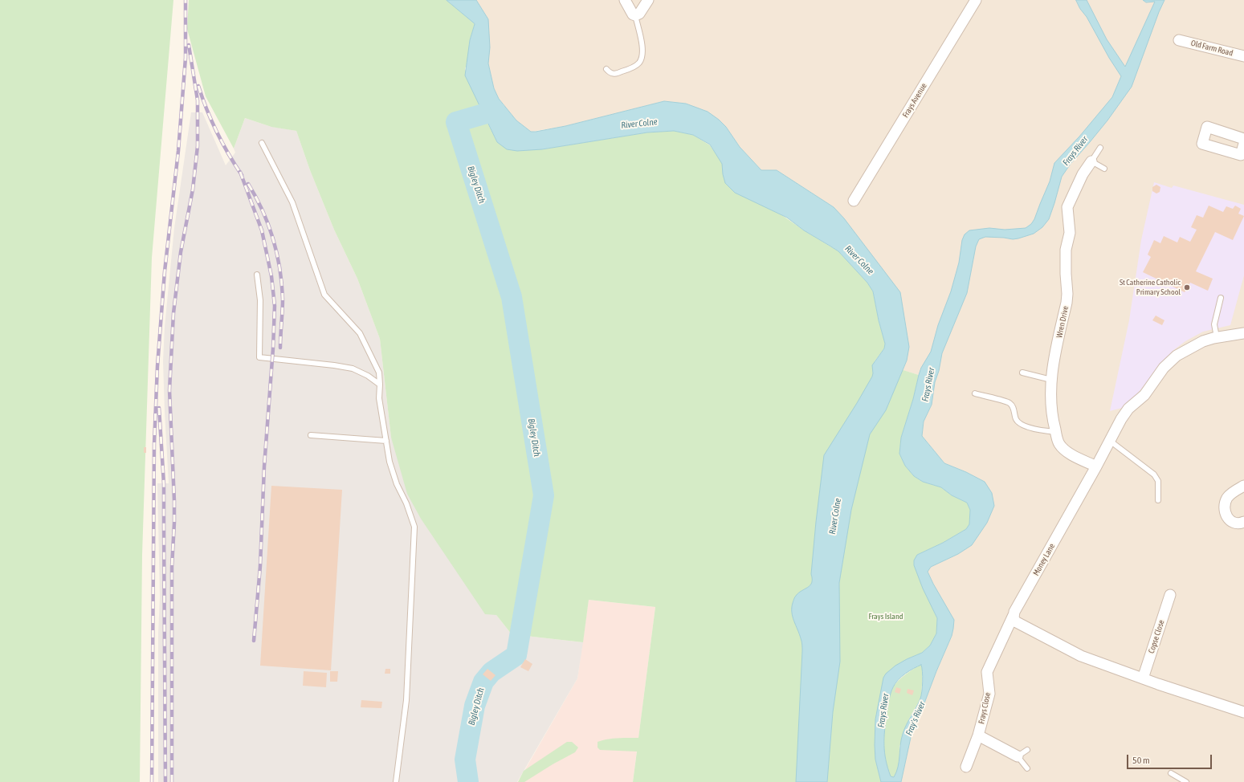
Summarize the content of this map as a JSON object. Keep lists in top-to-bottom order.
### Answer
{
  "streets": {
    "street": [
      "Old Farm Road",
      "Frays Avenue",
      "Wren Drive",
      "Money Lane",
      "Copse Close",
      "Frays Close"
    ]
  },
  "crossings": [
    ["Wren Drive", "Money Lane"],
    ["Money Lane", "Frays Close"]
  ],
  "water": [
    "River Colne",
    "Frays River",
    "Bigley Ditch",
    "Fray's River"
  ],
  "parks": ["Frays Island"],
  "places": ["St Catherine Catholic Primary School"],
  "scale_bar": "50 m"
}
